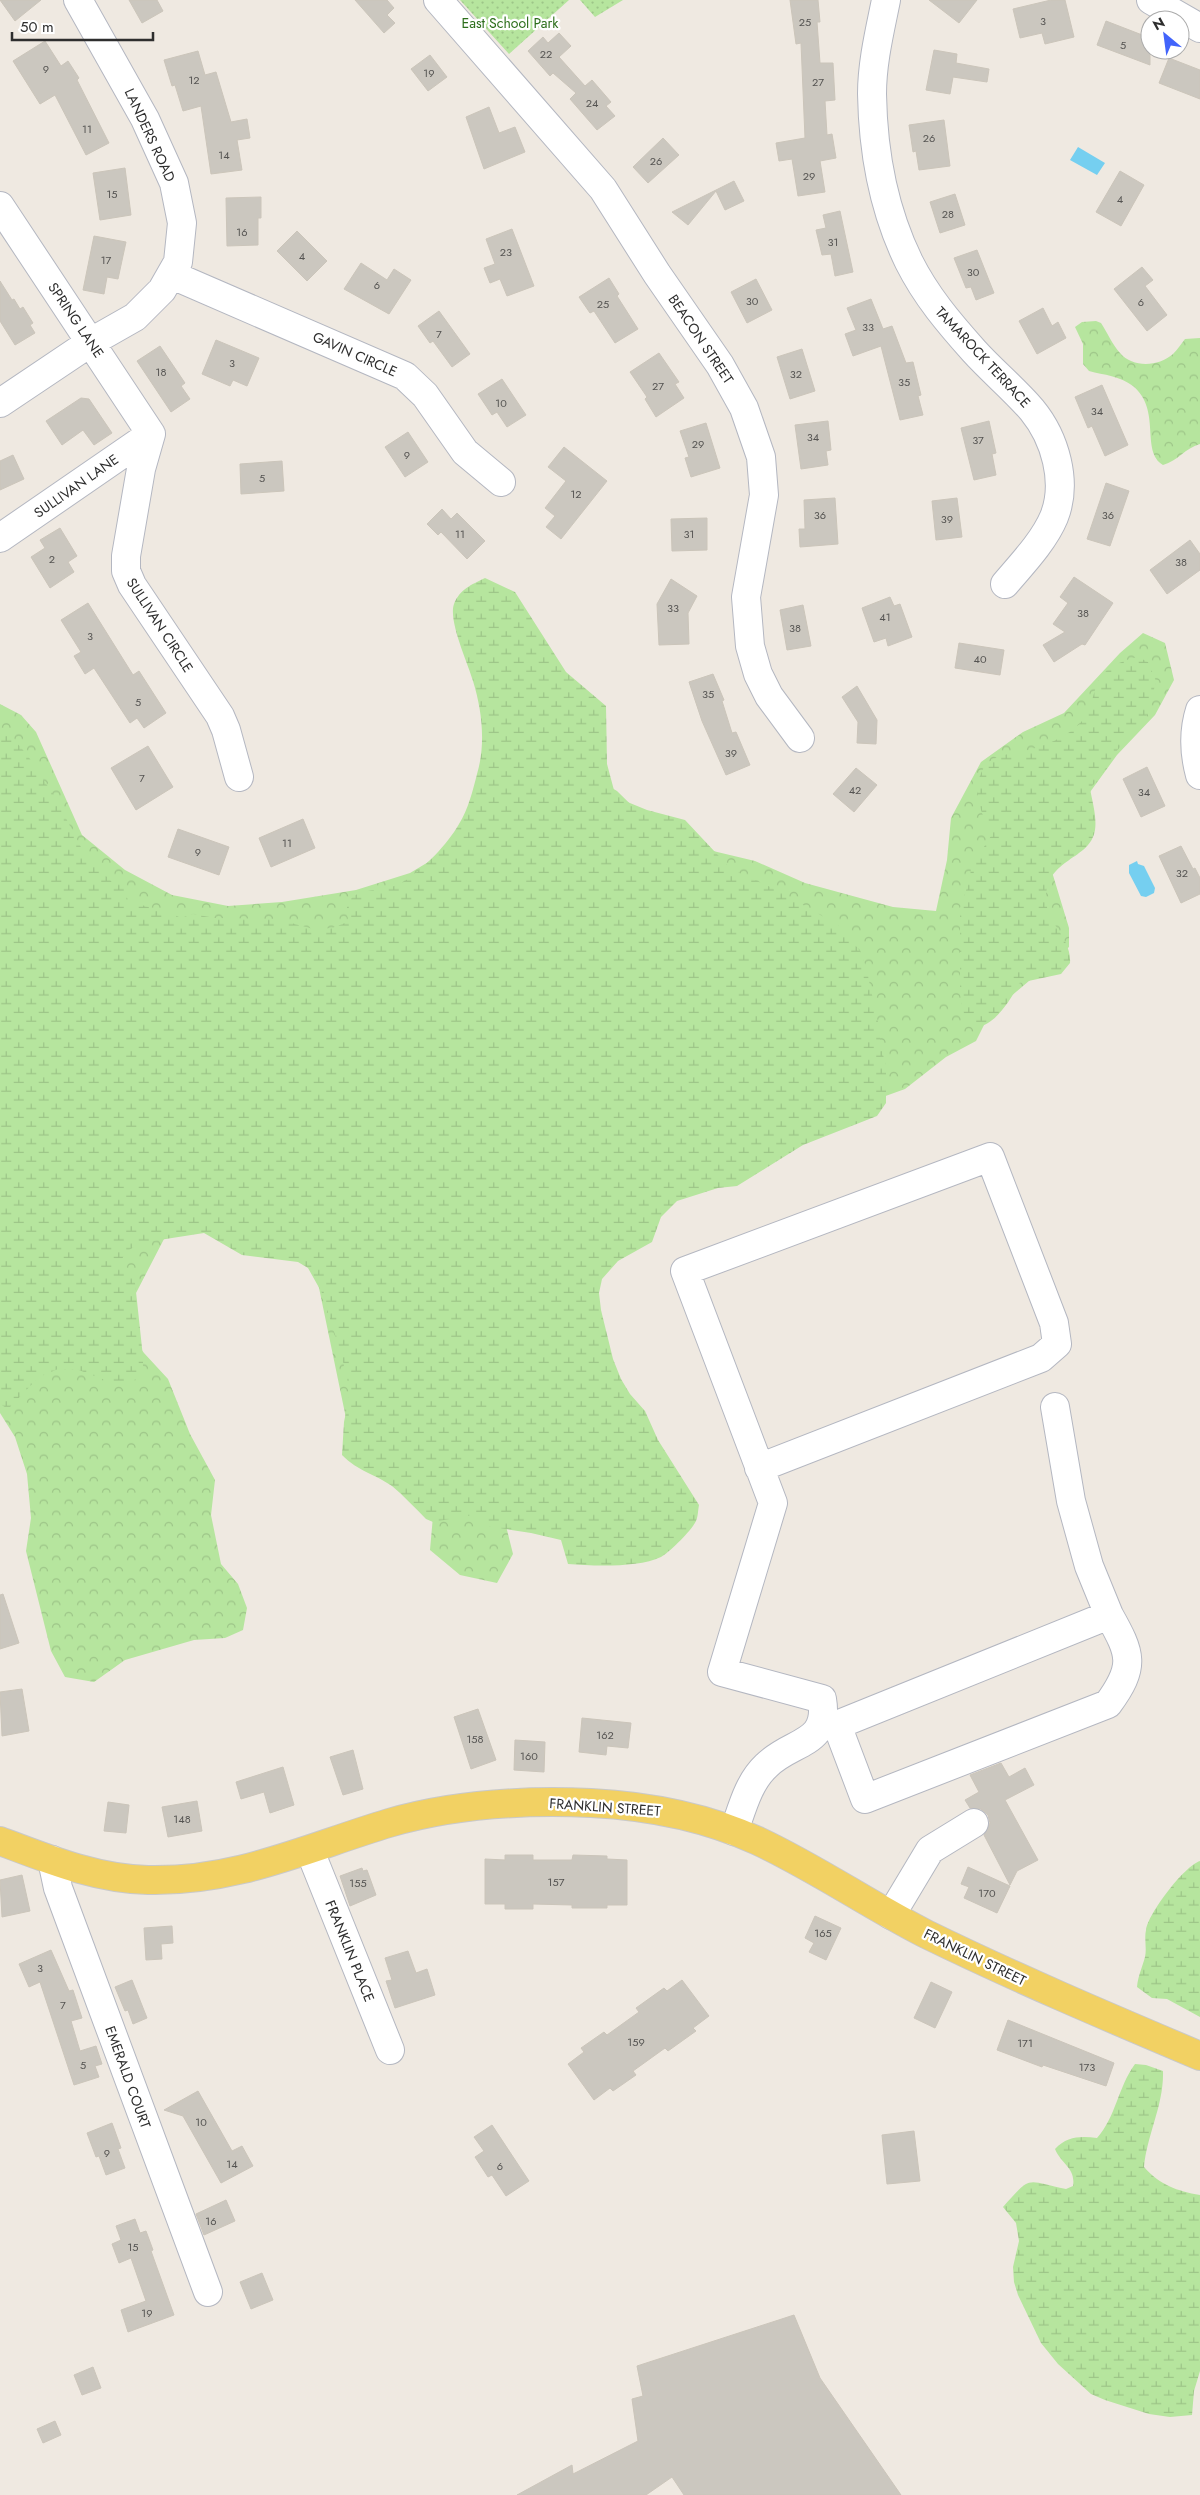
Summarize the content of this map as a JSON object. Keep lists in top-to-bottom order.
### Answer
{
  "streets": {
    "main road": ["FRANKLIN STREET"],
    "street": [
      "LANDERS ROAD",
      "SPRING LANE",
      "BEACON STREET",
      "GAVIN CIRCLE",
      "TAMAROCK TERRACE",
      "SULLIVAN LANE",
      "SULLIVAN CIRCLE",
      "FRANKLIN PLACE",
      "EMERALD COURT"
    ]
  },
  "crossings": [
    ["LANDERS ROAD", "SPRING LANE"],
    ["LANDERS ROAD", "GAVIN CIRCLE"],
    ["SPRING LANE", "SULLIVAN LANE"],
    ["SPRING LANE", "SULLIVAN CIRCLE"],
    ["SULLIVAN LANE", "SULLIVAN CIRCLE"],
    ["FRANKLIN STREET", "FRANKLIN PLACE"],
    ["FRANKLIN STREET", "EMERALD COURT"]
  ],
  "parks": ["East School Park"],
  "house_numbers": [
    "3",
    "25",
    "5",
    "22",
    "9",
    "19",
    "12",
    "27",
    "24",
    "11",
    "26",
    "14",
    "26",
    "29",
    "15",
    "4",
    "28",
    "16",
    "31",
    "23",
    "4",
    "17",
    "30",
    "6",
    "30",
    "6",
    "25",
    "33",
    "7",
    "3",
    "18",
    "32",
    "35",
    "27",
    "10",
    "34",
    "34",
    "37",
    "29",
    "9",
    "5",
    "12",
    "36",
    "36",
    "39",
    "11",
    "31",
    "2",
    "38",
    "33",
    "38",
    "41",
    "38",
    "3",
    "40",
    "35",
    "5",
    "39",
    "7",
    "42",
    "34",
    "11",
    "9",
    "32",
    "162",
    "158",
    "160",
    "148",
    "157",
    "155",
    "170",
    "165",
    "3",
    "7",
    "159",
    "171",
    "5",
    "173",
    "10",
    "9",
    "14",
    "6",
    "16",
    "15",
    "19"
  ],
  "scale_bar": "50 m",
  "north": "top left"
}
